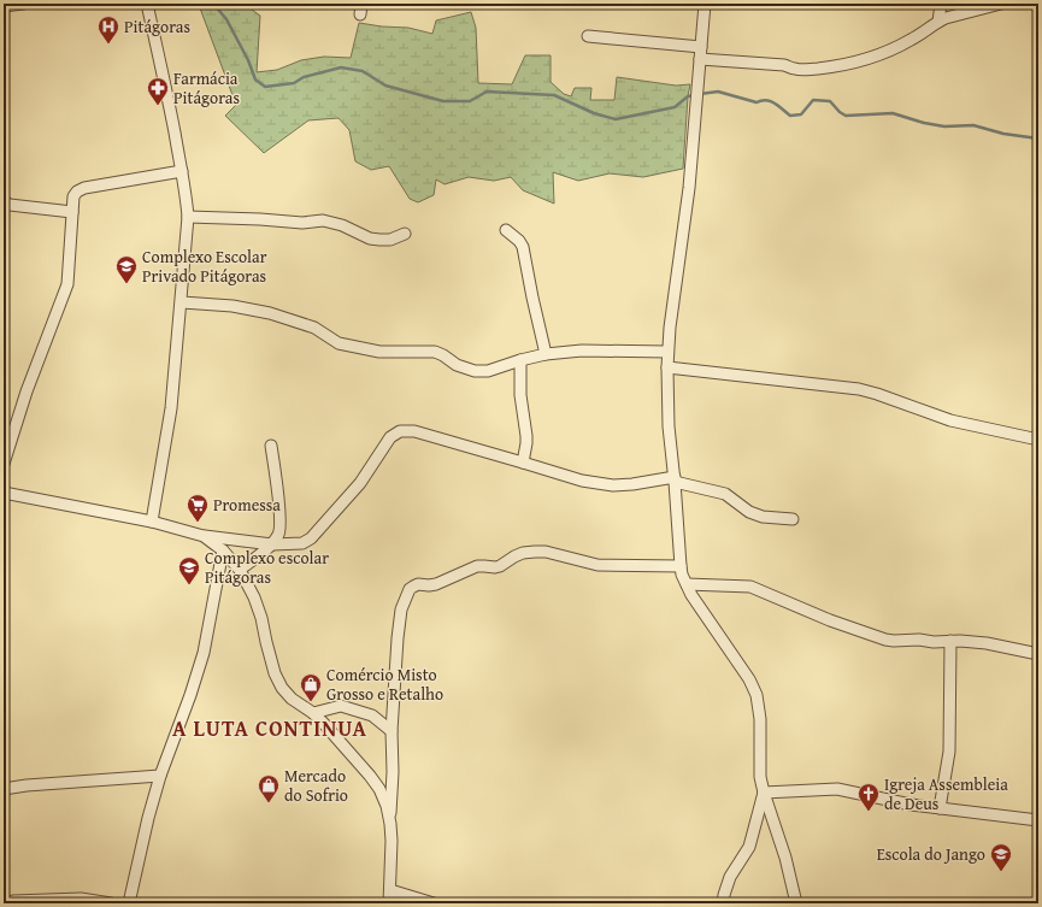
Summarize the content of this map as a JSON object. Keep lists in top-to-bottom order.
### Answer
{
  "districts": ["A LUTA CONTINUA"],
  "places": {
    "hospital": ["Pitágoras"],
    "pharmacy": ["Farmácia Pitágoras"],
    "school or university": ["Complexo Escolar Privado Pitágoras", "Complexo escolar Pitágoras", "Escola do Jango"],
    "supermarket": ["Promessa"],
    "shop": ["Comércio Misto Grosso e Retalho", "Mercado do Sofrio"],
    "church": ["Igreja Assembleia de Deus"]
  }
}
